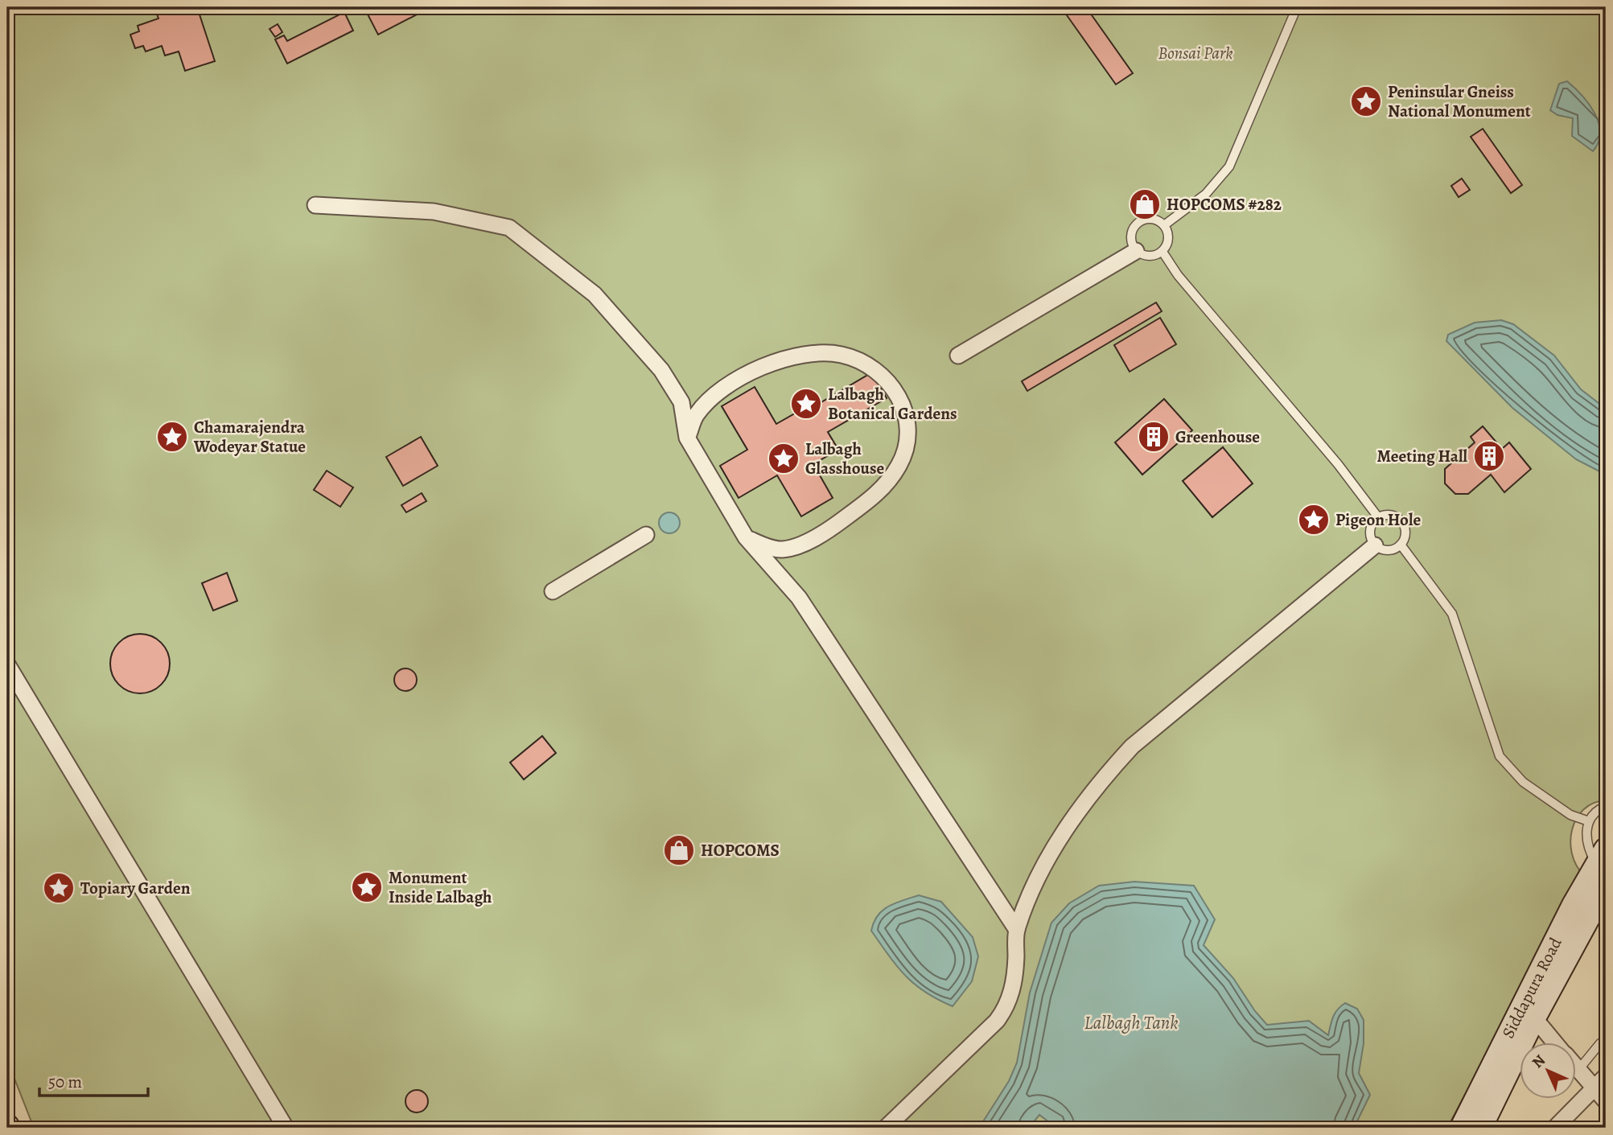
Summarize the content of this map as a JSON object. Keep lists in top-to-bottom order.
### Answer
{
  "streets": {
    "main road": ["Siddapura Road"]
  },
  "water": ["Lalbagh Tank"],
  "parks": ["Bonsai Park"],
  "places": {
    "place": [
      "Peninsular Gneiss National Monument",
      "Lalbagh Botanical Gardens",
      "Chamarajendra Wodeyar Statue",
      "Lalbagh Glasshouse",
      "Pigeon Hole",
      "Monument Inside Lalbagh",
      "Topiary Garden"
    ],
    "shop": ["HOPCOMS #282", "HOPCOMS"],
    "building": ["Greenhouse", "Meeting Hall"]
  },
  "scale_bar": "50 m",
  "north": "top left"
}
